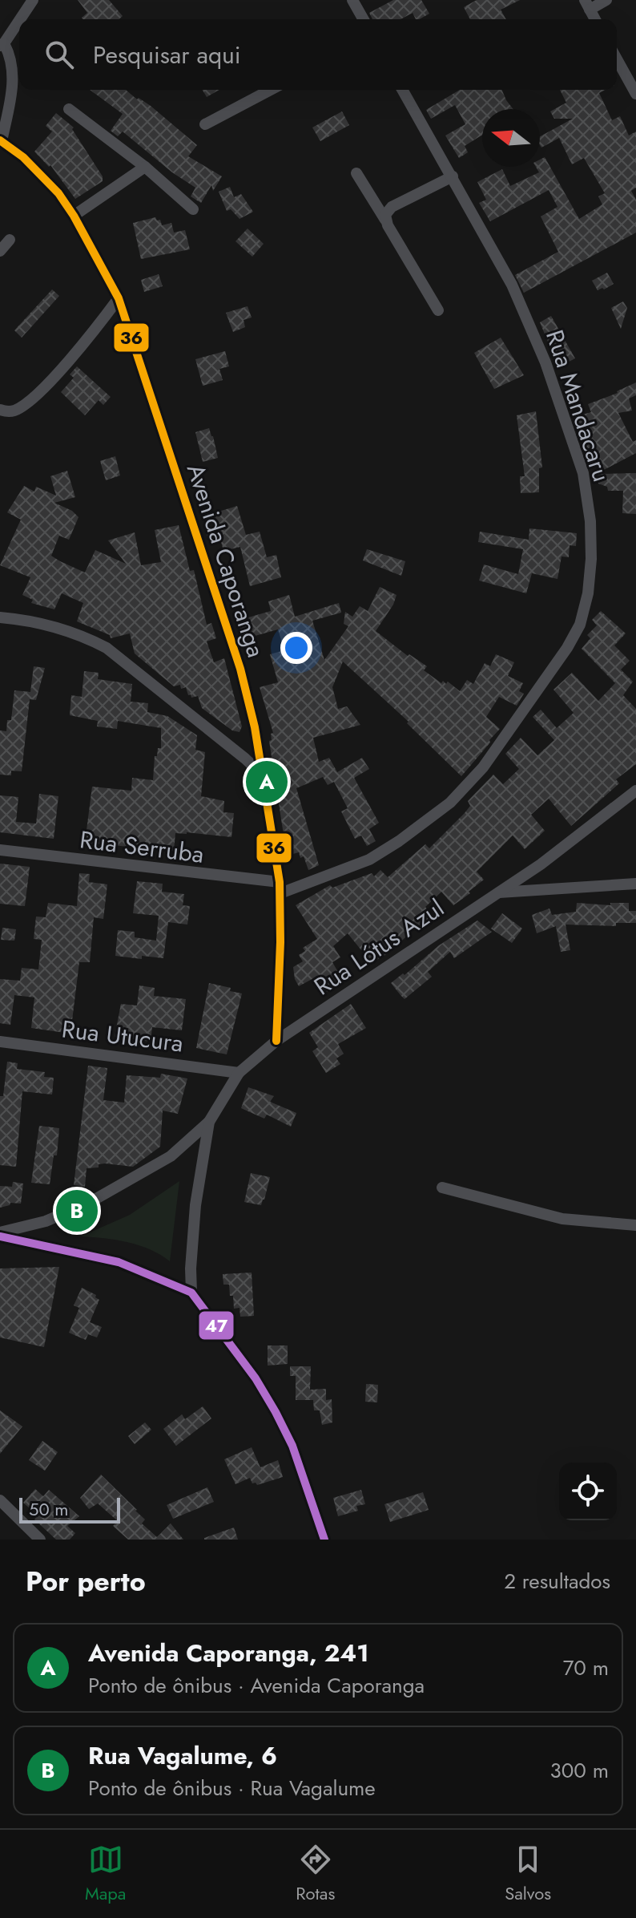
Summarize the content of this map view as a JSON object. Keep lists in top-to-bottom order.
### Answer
{
  "streets": {
    "street": [
      "Rua Mandacaru",
      "Avenida Caporanga",
      "Rua Serruba",
      "Rua Lótus Azul",
      "Rua Utucura"
    ]
  },
  "crossings": [
    ["Rua Mandacaru", "Avenida Caporanga"],
    ["Rua Mandacaru", "Rua Serruba"],
    ["Avenida Caporanga", "Rua Serruba"],
    ["Avenida Caporanga", "Rua Lótus Azul"],
    ["Rua Lótus Azul", "Rua Utucura"]
  ],
  "lines": ["transit line 36", "transit line 47"],
  "scale_bar": "50 m",
  "north": "left",
  "page": {
    "search": "Pesquisar aqui",
    "pins": ["A", "B"],
    "scale": "50 m",
    "heading": ["Por perto", "2 resultados"],
    "list": [
      {
        "mark": "A",
        "name": "Avenida Caporanga, 241",
        "note": "Ponto de ônibus · Avenida Caporanga",
        "value": "70 m"
      },
      {
        "mark": "B",
        "name": "Rua Vagalume, 6",
        "note": "Ponto de ônibus · Rua Vagalume",
        "value": "300 m"
      }
    ],
    "nav": ["Mapa", "Rotas", "Salvos"]
  }
}
